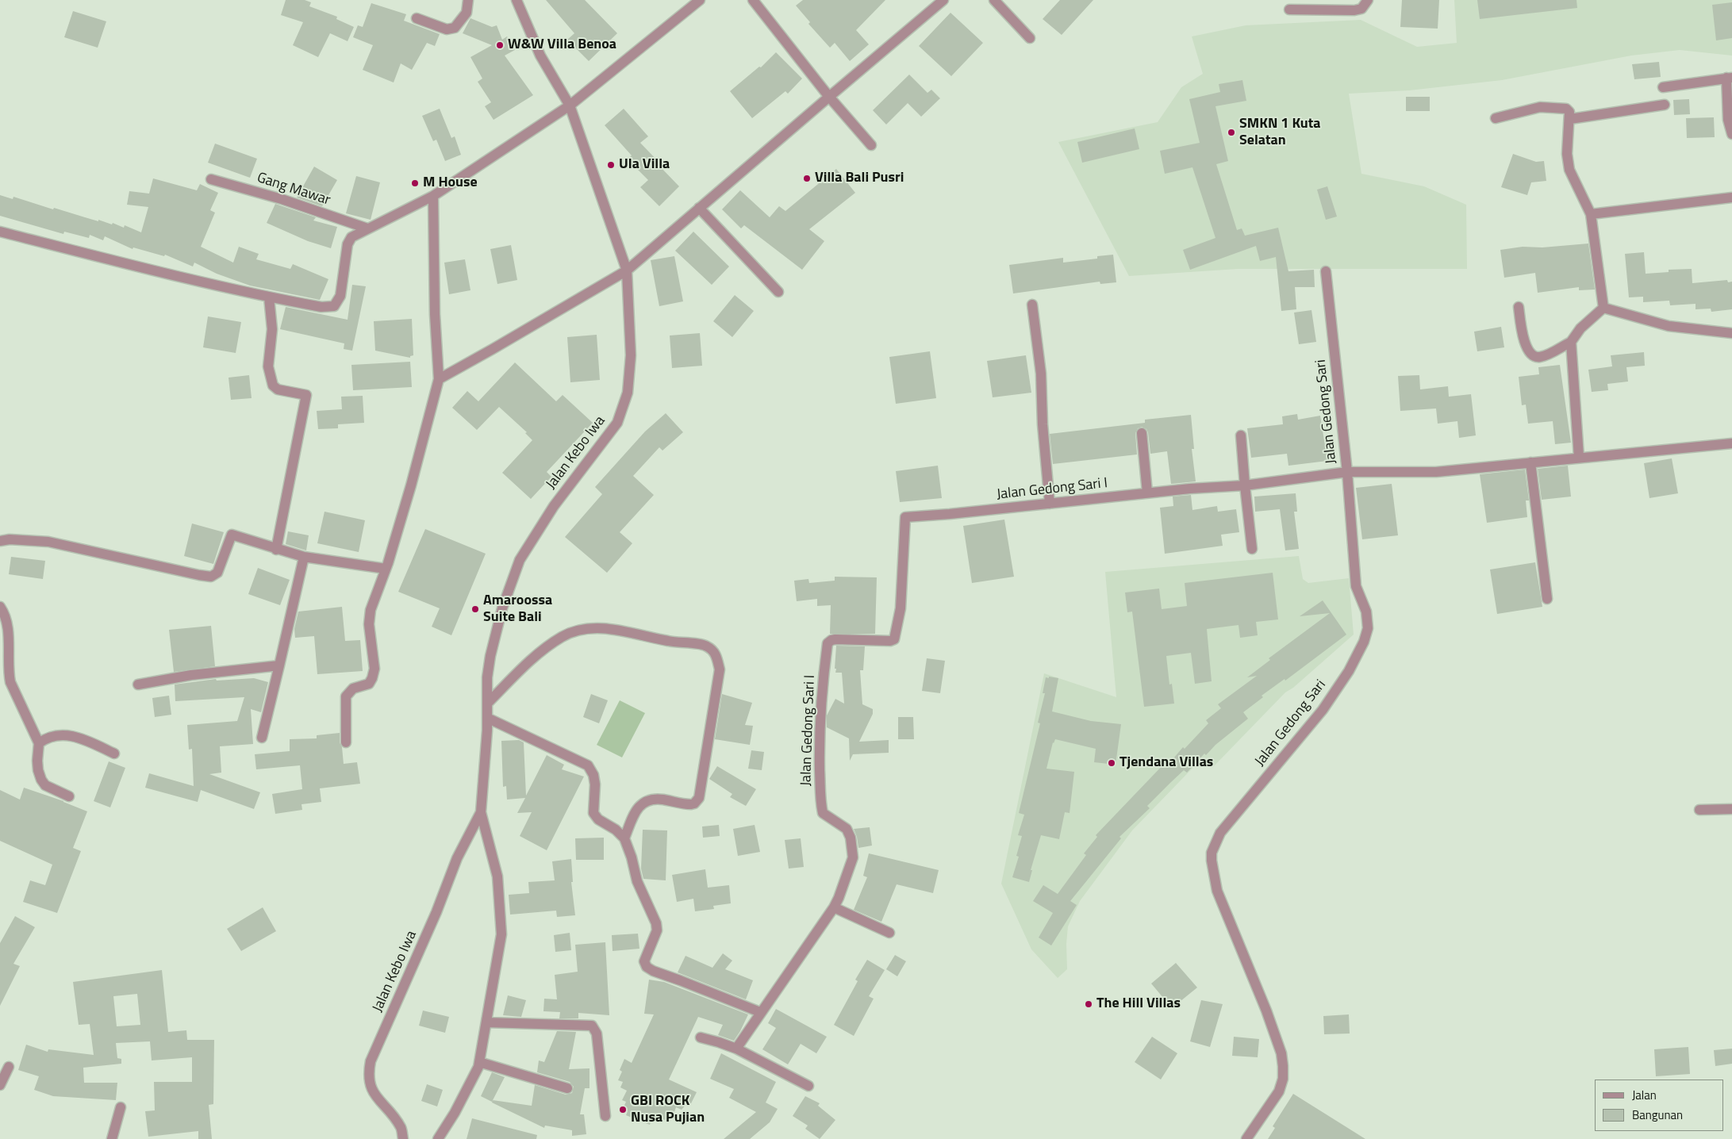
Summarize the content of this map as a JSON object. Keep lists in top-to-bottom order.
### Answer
{
  "streets": {
    "street": [
      "Gang Mawar",
      "Jalan Gedong Sari",
      "Jalan Kebo Iwa",
      "Jalan Gedong Sari I"
    ]
  },
  "crossings": [
    ["Jalan Gedong Sari", "Jalan Gedong Sari I"]
  ],
  "places": [
    "W&W Villa Benoa",
    "SMKN 1 Kuta Selatan",
    "Ula Villa",
    "Villa Bali Pusri",
    "M House",
    "Amaroossa Suite Bali",
    "Tjendana Villas",
    "The Hill Villas",
    "GBI ROCK Nusa Pujian"
  ],
  "legend": ["Jalan", "Bangunan"]
}
